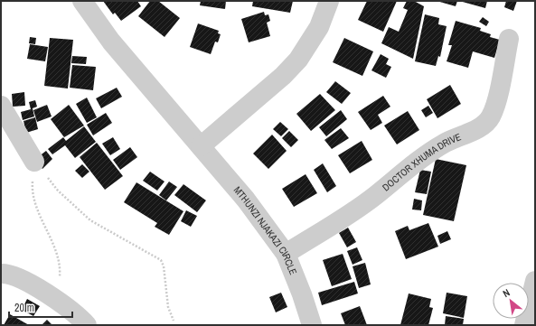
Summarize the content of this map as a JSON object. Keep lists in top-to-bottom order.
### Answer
{
  "streets": {
    "street": ["DOCTOR XHUMA DRIVE", "MTHUNZI NJAKAZI CIRCLE"]
  },
  "crossings": [
    ["DOCTOR XHUMA DRIVE", "MTHUNZI NJAKAZI CIRCLE"]
  ],
  "scale_bar": "20 m",
  "north": "top left"
}
